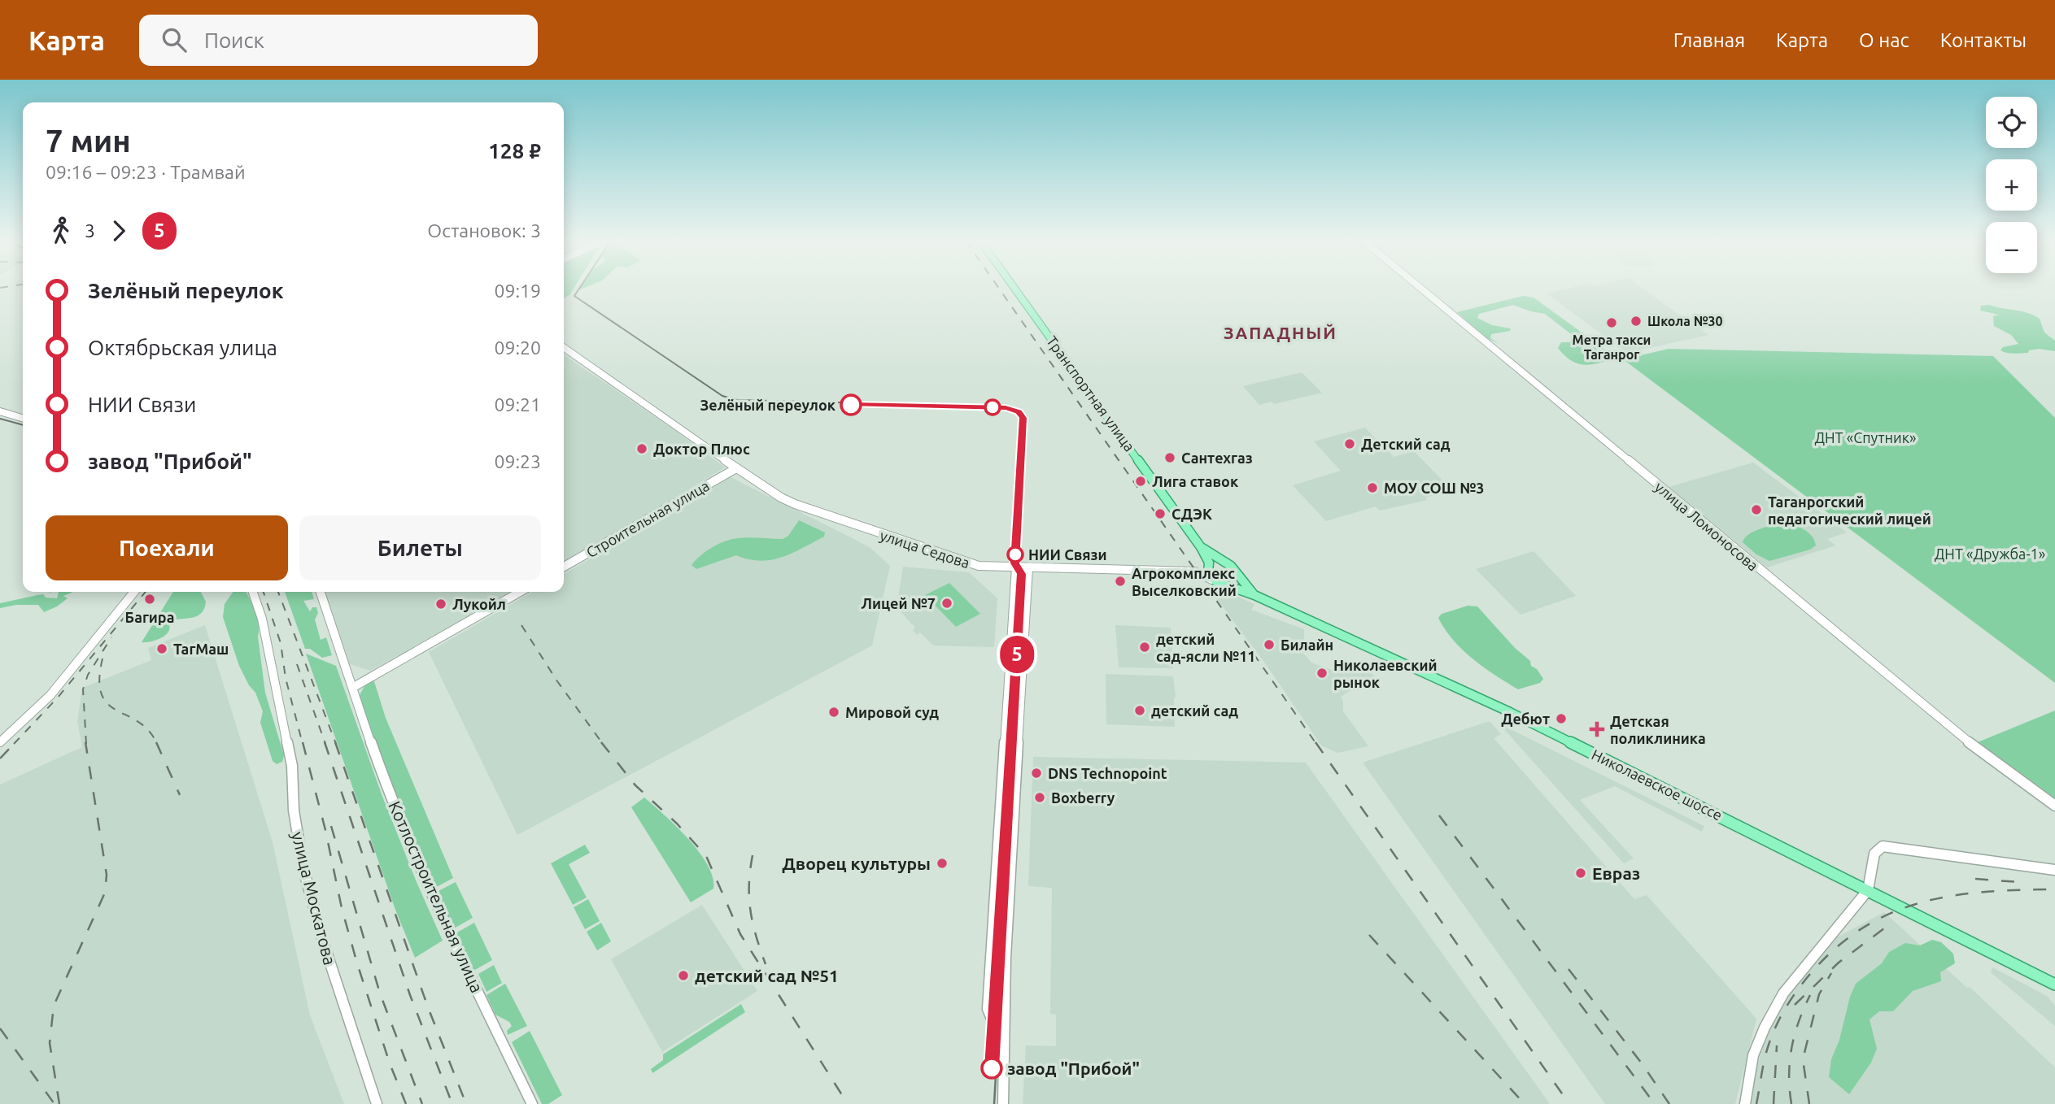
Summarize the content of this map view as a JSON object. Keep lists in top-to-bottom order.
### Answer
{
  "streets": {
    "main road": [
      "Транспортная улица",
      "Строительная улица",
      "улица Ломоносова",
      "улица Седова",
      "Николаевское шоссе",
      "Котлостроительная улица",
      "улица Москатова"
    ]
  },
  "crossings": [
    ["Строительная улица", "улица Седова"],
    ["улица Седова", "Николаевское шоссе"]
  ],
  "districts": ["ЗАПАДНЫЙ"],
  "parks": ["ДНТ «Спутник»", "ДНТ «Дружба-1»"],
  "places": {
    "other": [
      "Школа №30",
      "Метра такси Таганрог",
      "Зелёный переулок",
      "Детский сад",
      "Доктор Плюс",
      "Сантехгаз",
      "Лига ставок",
      "МОУ СОШ №3",
      "Таганрогский педагогический лицей",
      "СДЭК",
      "НИИ Связи",
      "Агрокомплекс Выселковский",
      "Багира",
      "Лицей №7",
      "Лукойл",
      "Билайн",
      "детский сад-ясли №11",
      "ТагМаш",
      "Николаевский рынок",
      "детский сад",
      "Мировой суд",
      "Дебют",
      "DNS Technopoint",
      "Boxberry",
      "Дворец культуры",
      "Евраз",
      "детский сад №51",
      "завод \"Прибой\""
    ],
    "health": ["Детская поликлиника"]
  },
  "lines": ["tram line 5"],
  "page": {
    "header": "Карта",
    "search": "Поиск",
    "nav": [
      "Главная",
      "Карта",
      "О нас",
      "Контакты"
    ],
    "on_map": "5",
    "map_buttons": ["+", "−"],
    "heading": ["7 мин", "09:16 – 09:23 · Трамвай", "128 ₽"],
    "legs": ["3", "5", "Остановок: 3"],
    "list": [
      {
        "name": "Зелёный переулок",
        "value": "09:19"
      },
      {
        "name": "Октябрьская улица",
        "value": "09:20"
      },
      {
        "name": "НИИ Связи",
        "value": "09:21"
      },
      {
        "name": "завод \"Прибой\"",
        "value": "09:23"
      }
    ],
    "buttons": ["Поехали", "Билеты"]
  }
}
